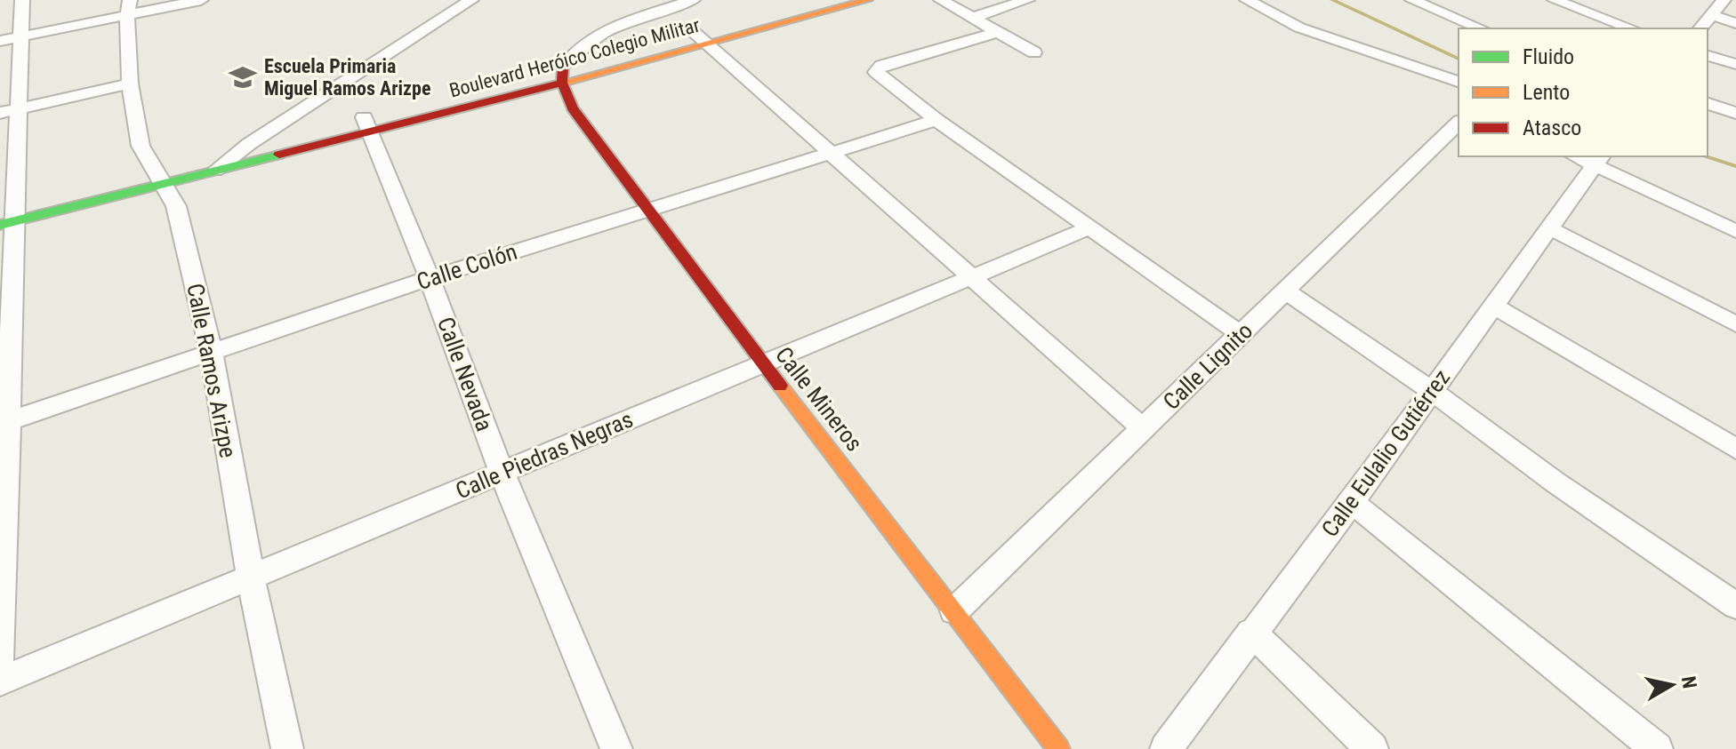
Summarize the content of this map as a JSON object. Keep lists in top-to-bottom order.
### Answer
{
  "streets": {
    "street": [
      "Boulevard Heróico Colegio Militar",
      "Calle Colón",
      "Calle Lignito",
      "Calle Ramos Arizpe",
      "Calle Nevada",
      "Calle Mineros",
      "Calle Eulalio Gutiérrez",
      "Calle Piedras Negras"
    ]
  },
  "crossings": [
    ["Boulevard Heróico Colegio Militar", "Calle Ramos Arizpe"],
    ["Boulevard Heróico Colegio Militar", "Calle Nevada"],
    ["Boulevard Heróico Colegio Militar", "Calle Mineros"],
    ["Calle Colón", "Calle Ramos Arizpe"],
    ["Calle Colón", "Calle Nevada"],
    ["Calle Colón", "Calle Mineros"],
    ["Calle Lignito", "Calle Mineros"],
    ["Calle Ramos Arizpe", "Calle Piedras Negras"],
    ["Calle Nevada", "Calle Piedras Negras"],
    ["Calle Mineros", "Calle Piedras Negras"]
  ],
  "places": {
    "school or university": ["Escuela Primaria Miguel Ramos Arizpe"]
  },
  "legend": ["Fluido", "Lento", "Atasco"],
  "north": "right"
}
